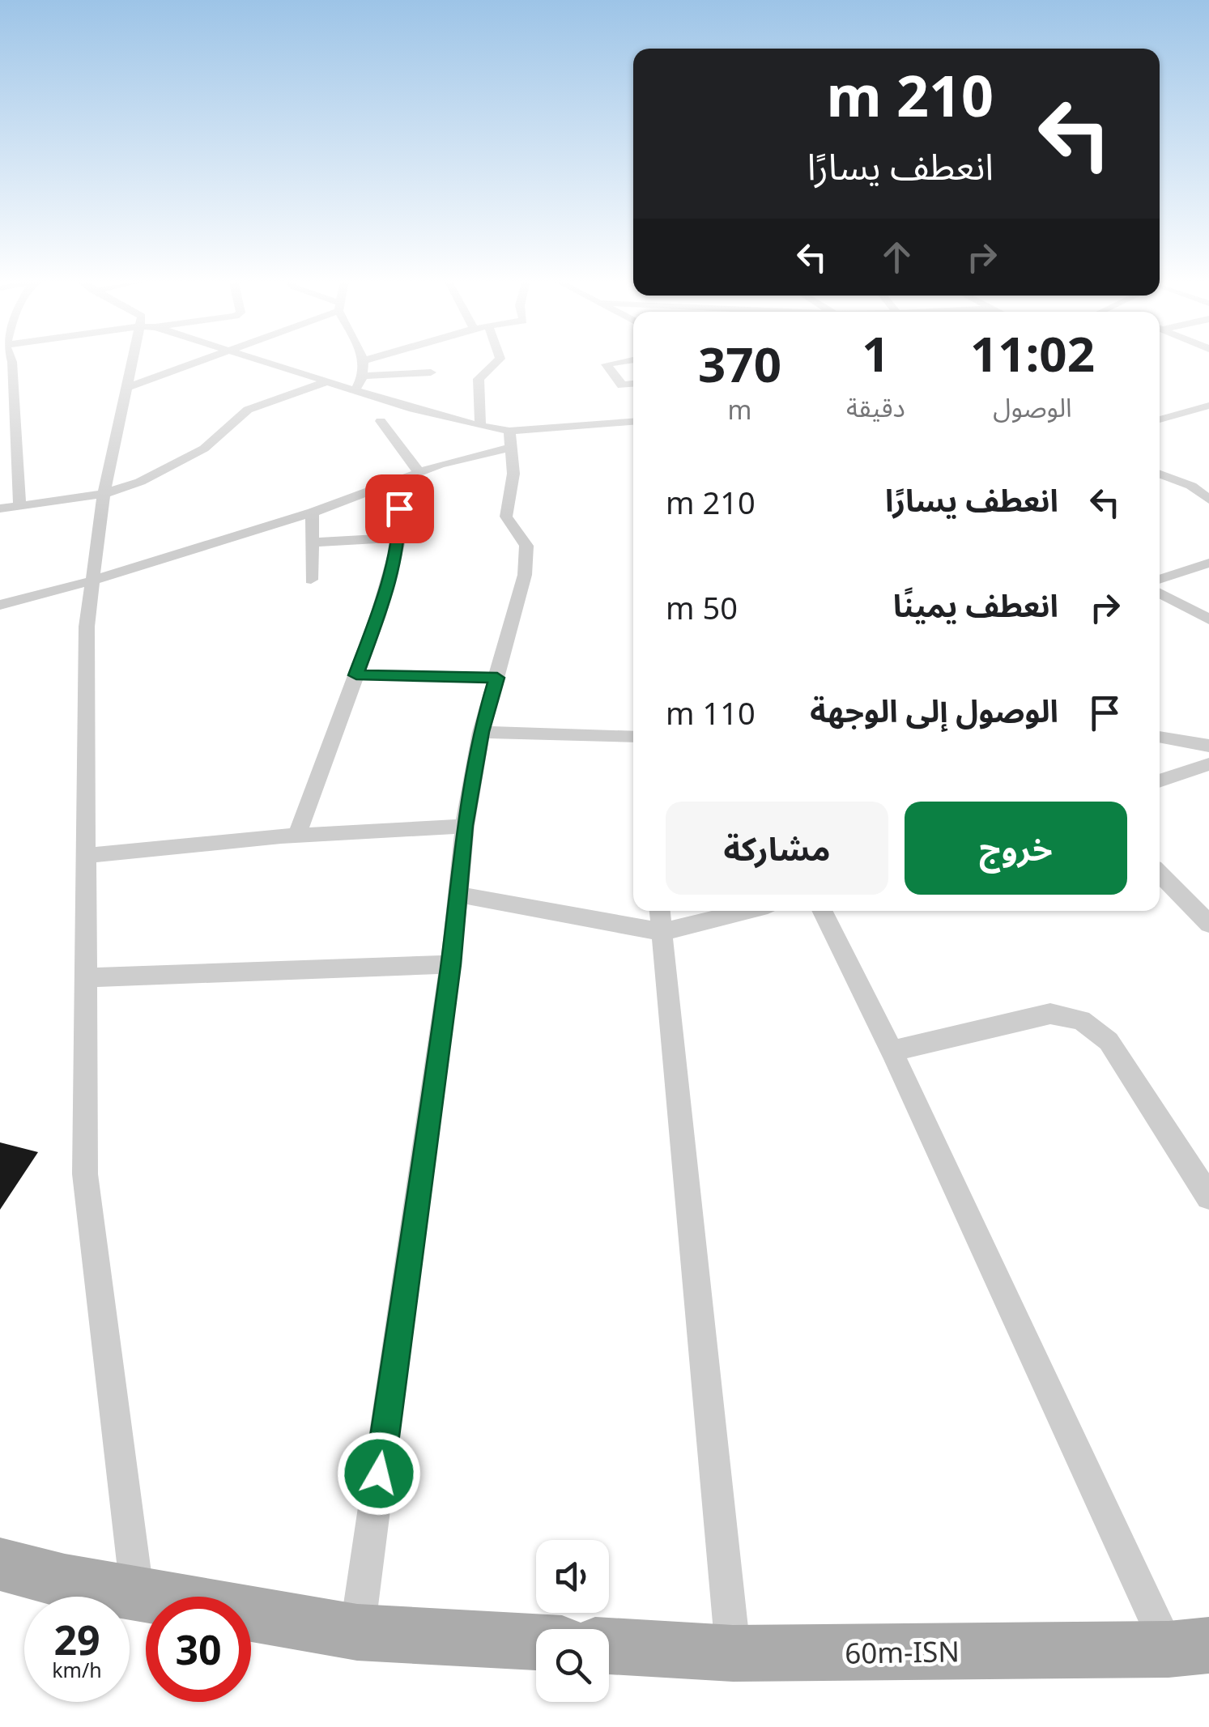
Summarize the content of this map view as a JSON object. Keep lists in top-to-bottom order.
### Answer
{
  "streets": {
    "main road": ["60m-ISN"]
  },
  "page": {
    "turn": ["210 m", "انعطف يسارًا"],
    "eta": [
      "11:02",
      "الوصول",
      "1",
      "دقيقة",
      "370",
      "m"
    ],
    "list": [
      {
        "name": "انعطف يسارًا",
        "value": "210 m"
      },
      {
        "name": "انعطف يمينًا",
        "value": "50 m"
      },
      {
        "name": "الوصول إلى الوجهة",
        "value": "110 m"
      }
    ],
    "buttons": ["خروج", "مشاركة"],
    "speed": "29 km/h",
    "limit": "30"
  }
}
